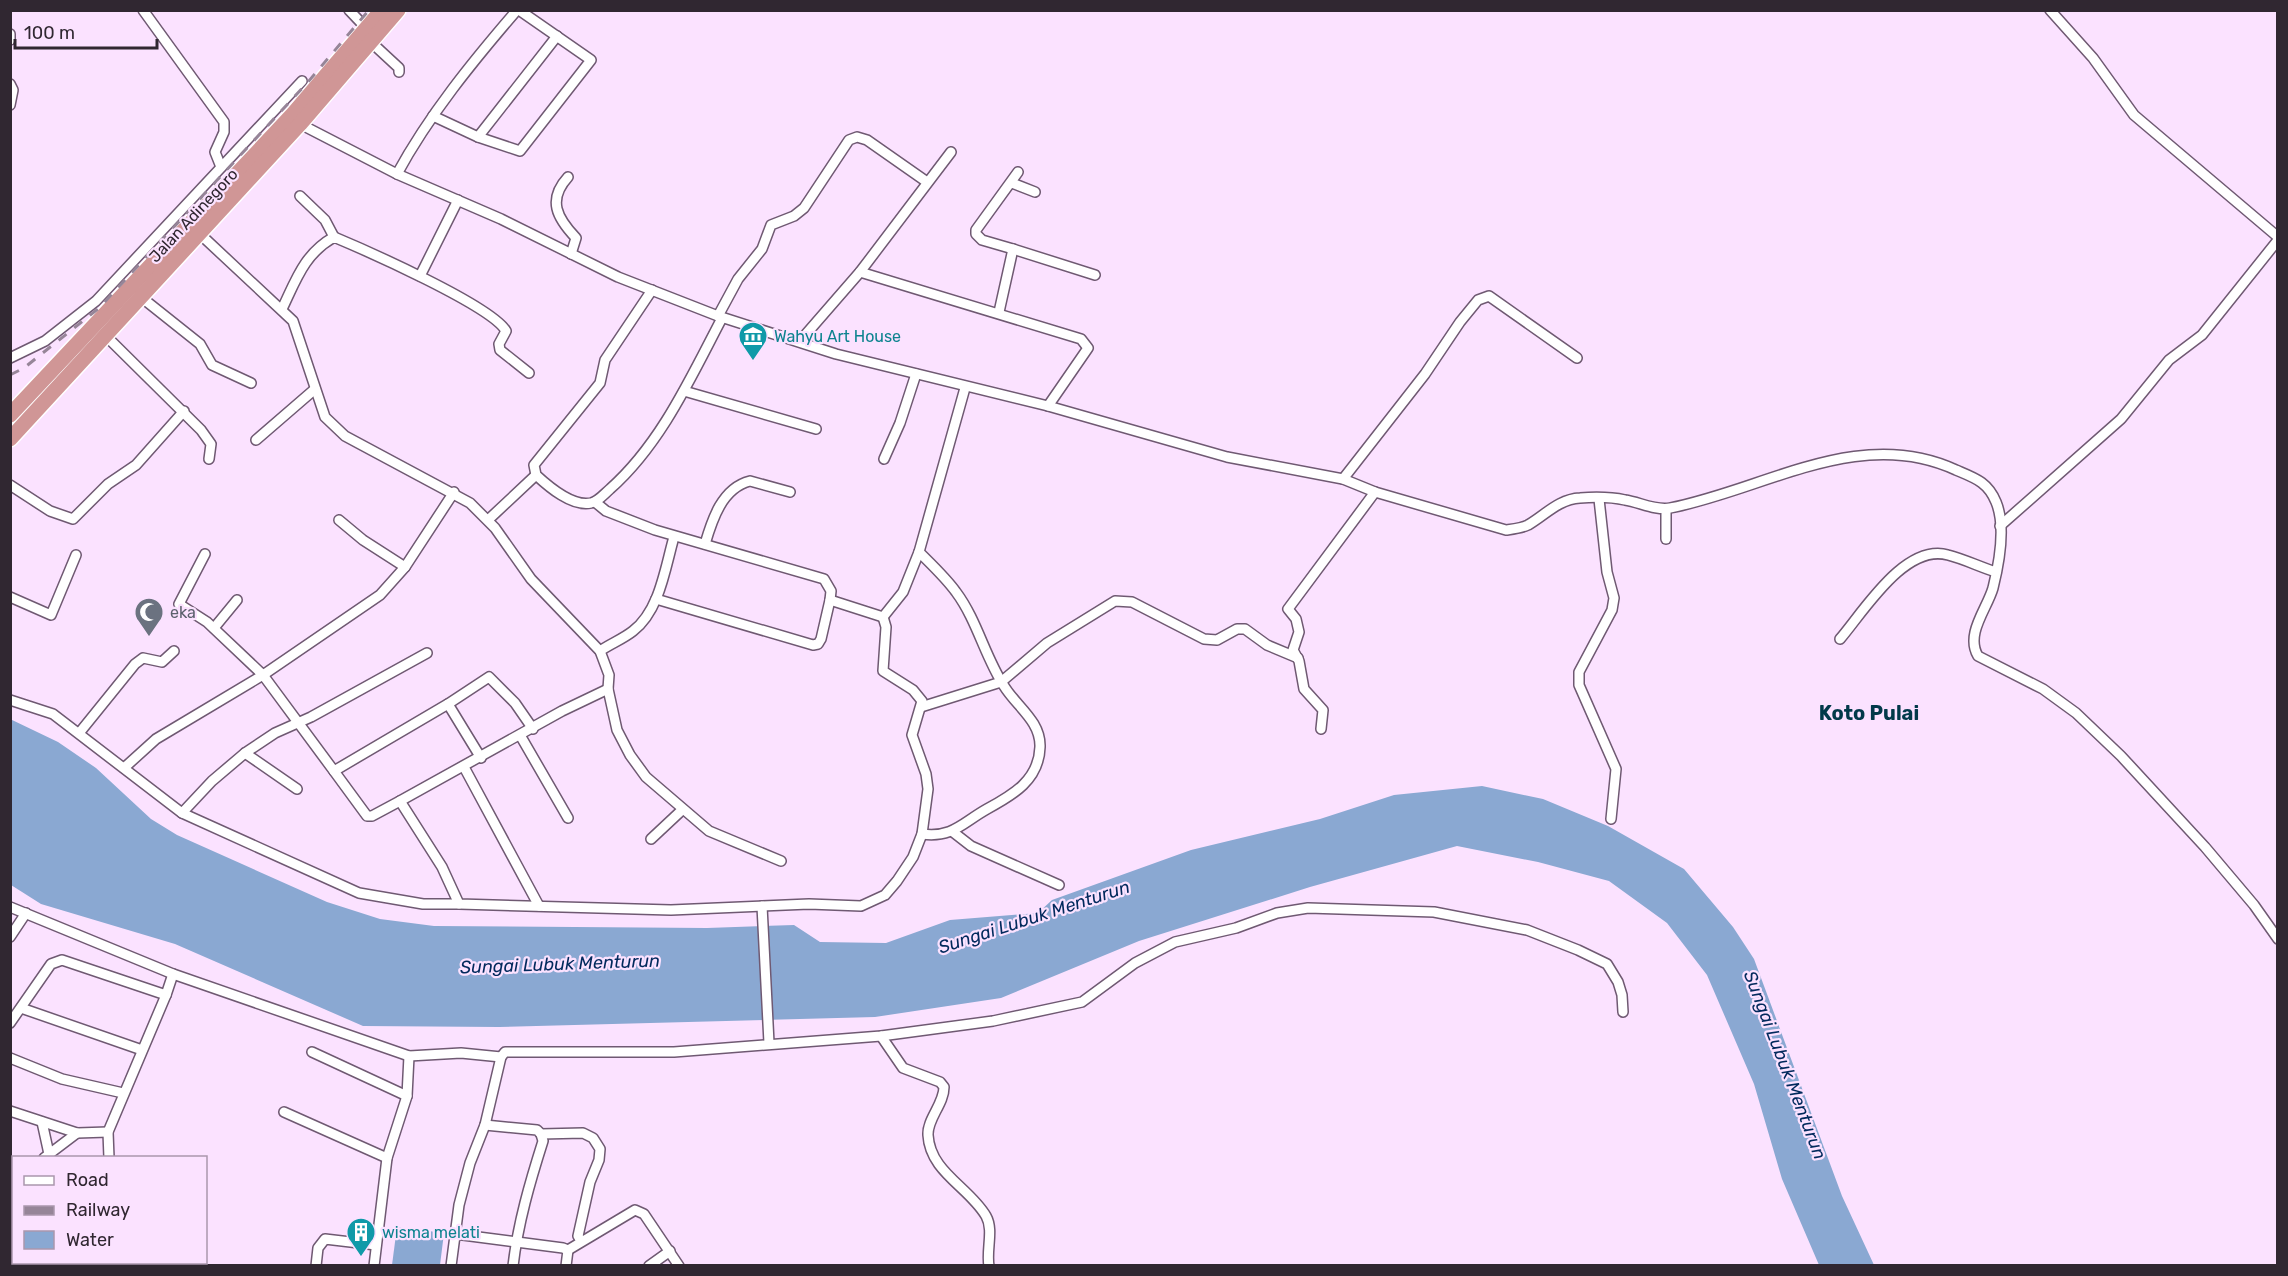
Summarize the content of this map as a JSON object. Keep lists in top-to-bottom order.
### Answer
{
  "streets": {
    "highway": ["Jalan Adinegoro"]
  },
  "districts": ["Koto Pulai"],
  "water": ["Sungai Lubuk Menturun"],
  "places": {
    "museum": ["Wahyu Art House"],
    "mosque": ["eka"],
    "building": ["wisma melati"]
  },
  "legend": ["Road", "Railway", "Water"],
  "scale_bar": "100 m"
}
